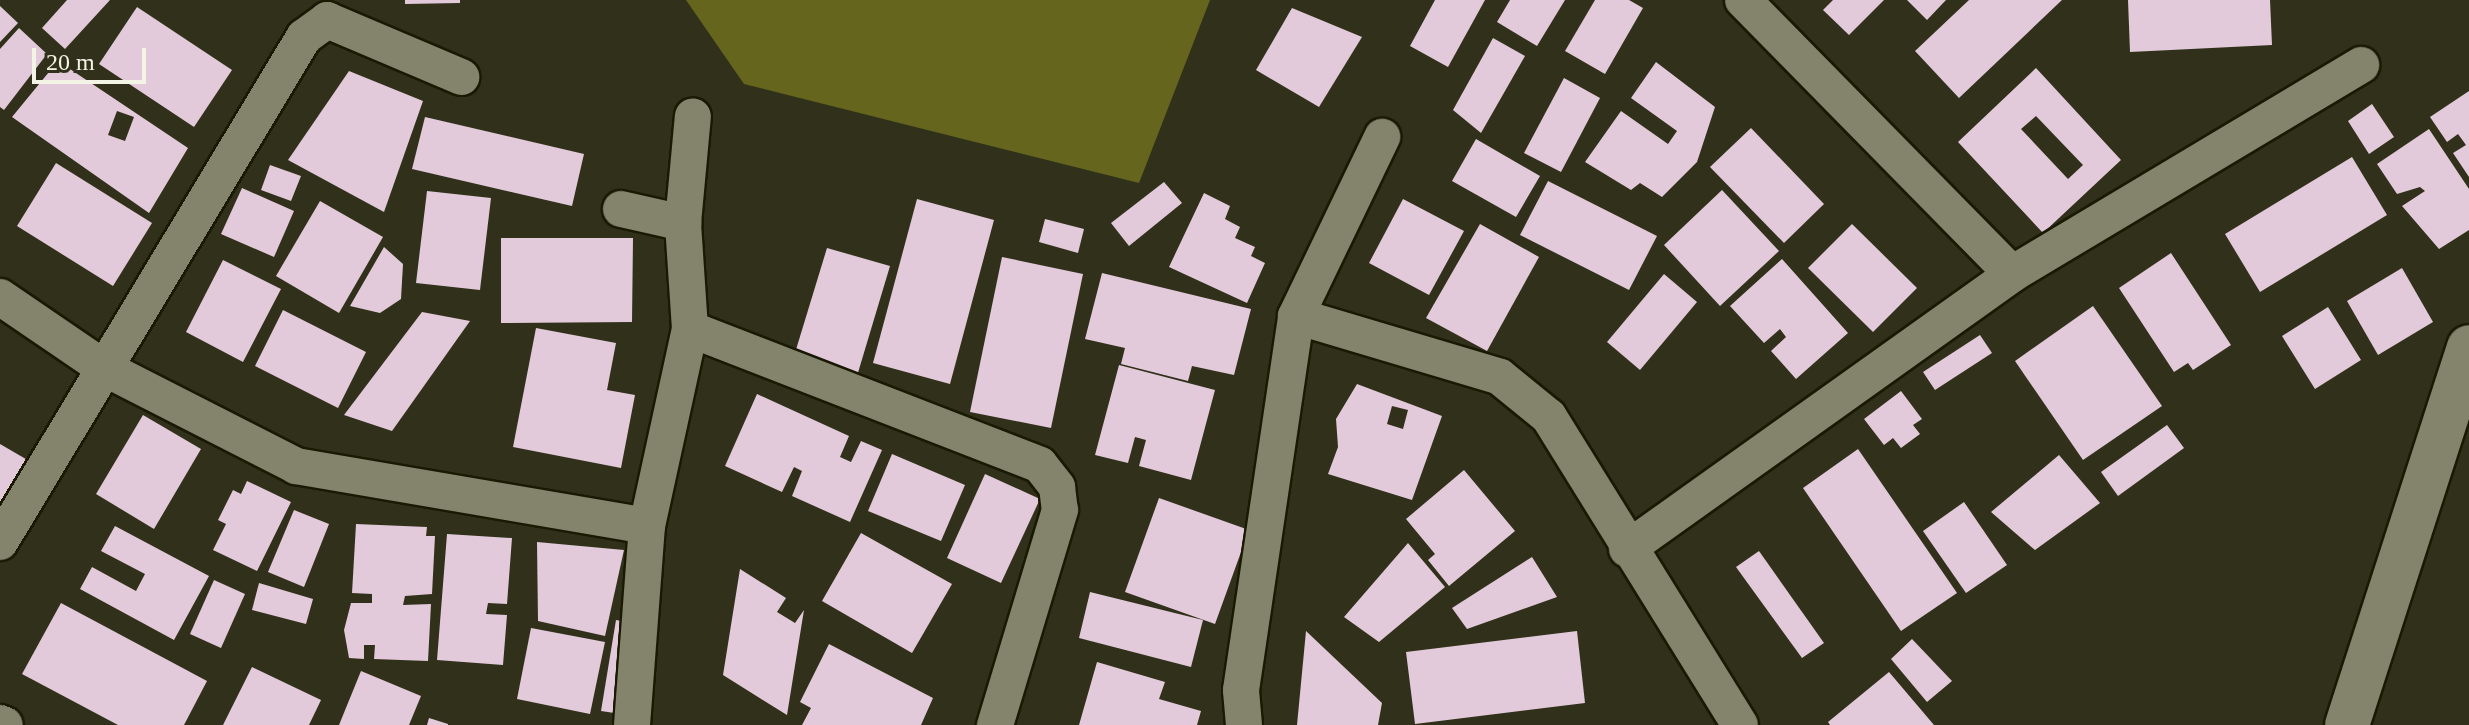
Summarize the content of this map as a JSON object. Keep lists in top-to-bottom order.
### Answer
{
  "scale_bar": "20 m"
}
